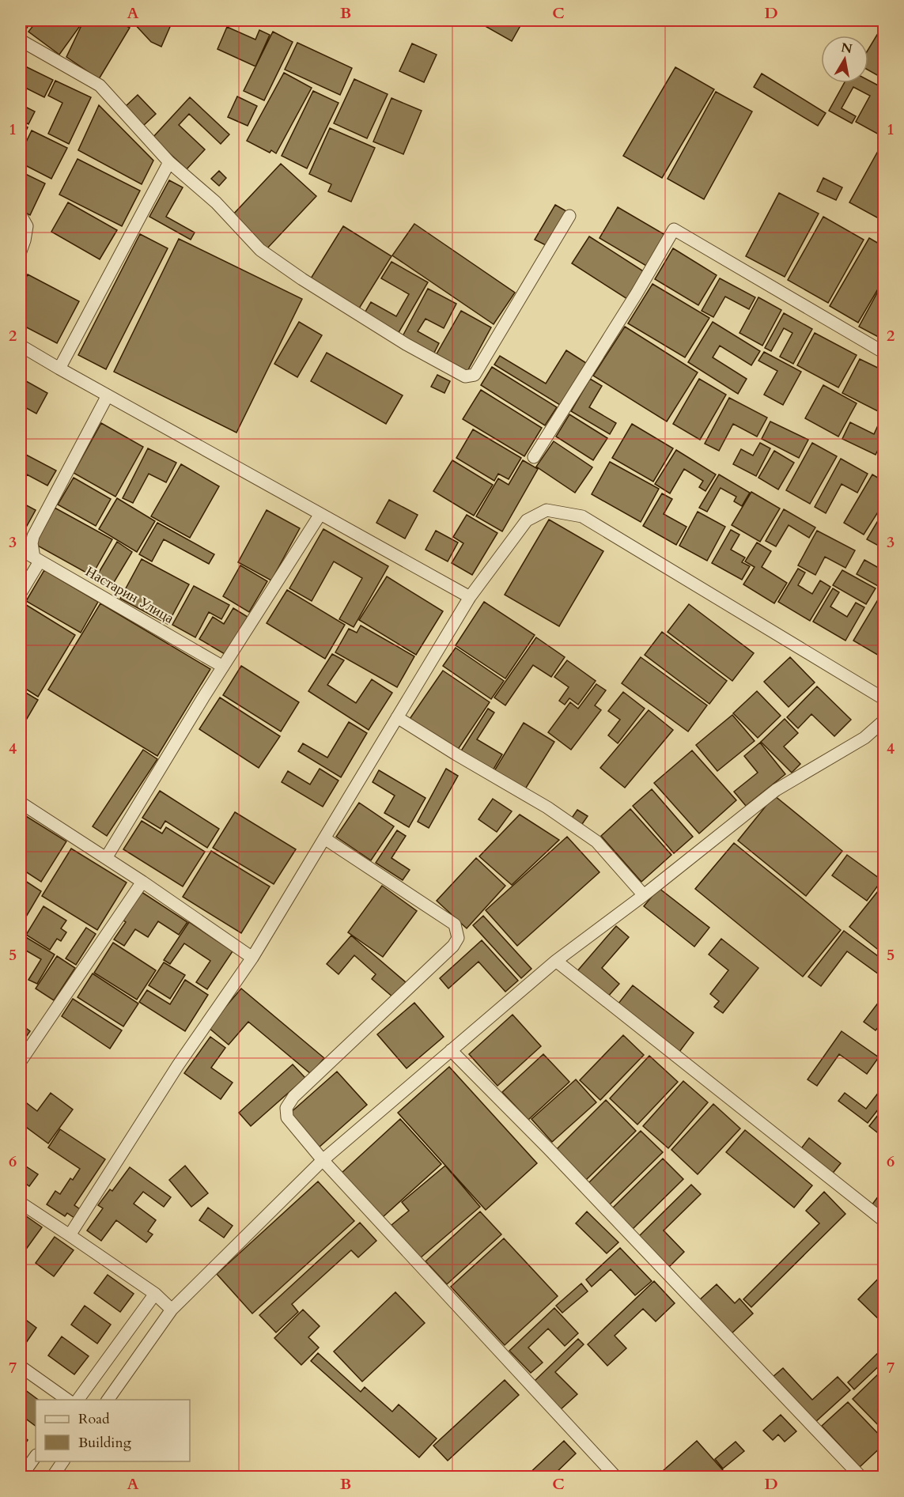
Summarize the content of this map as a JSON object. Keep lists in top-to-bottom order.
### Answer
{
  "streets": {
    "street": ["Настарин Улица"]
  },
  "legend": ["Road", "Building"],
  "north": "top",
  "grid": {
    "columns": [
      "A",
      "B",
      "C",
      "D"
    ],
    "rows": [
      "1",
      "2",
      "3",
      "4",
      "5",
      "6",
      "7"
    ]
  }
}
